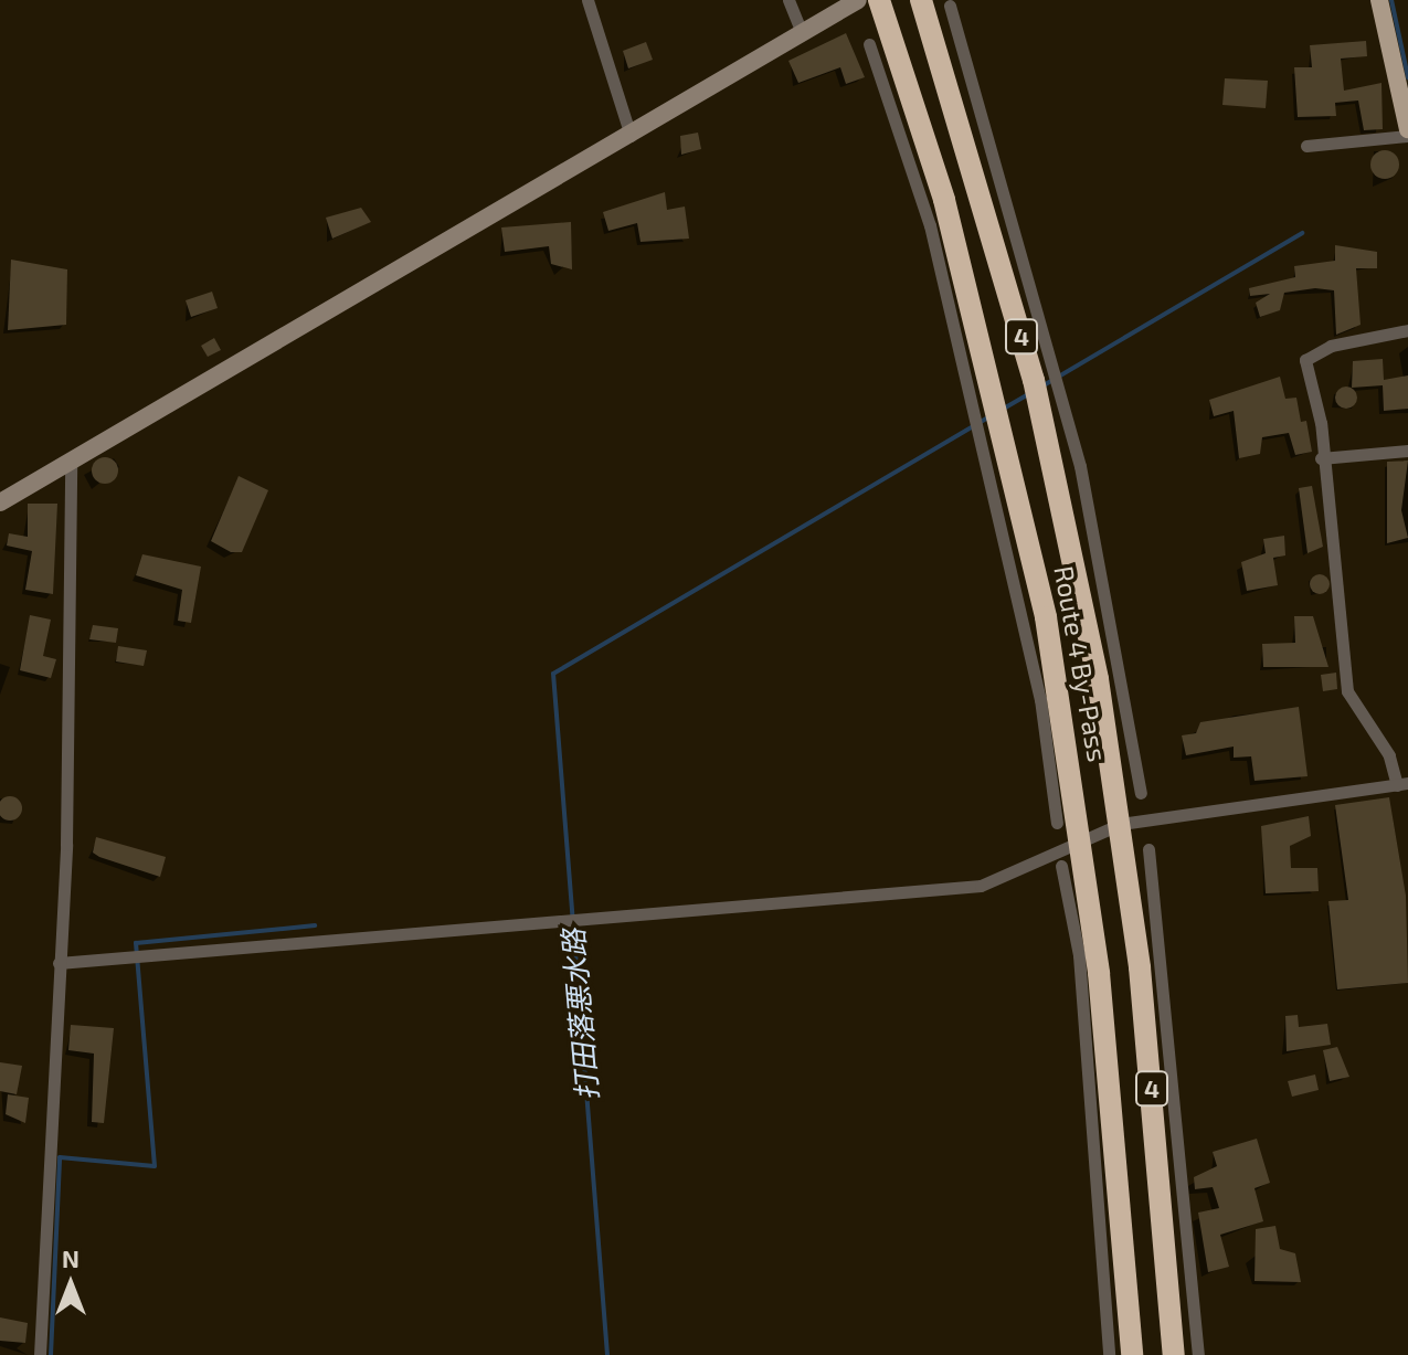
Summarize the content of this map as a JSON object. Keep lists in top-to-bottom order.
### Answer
{
  "streets": {
    "highway": ["4", "Route 4 By-Pass"]
  },
  "water": ["打田落悪水路"],
  "north": "top"
}
